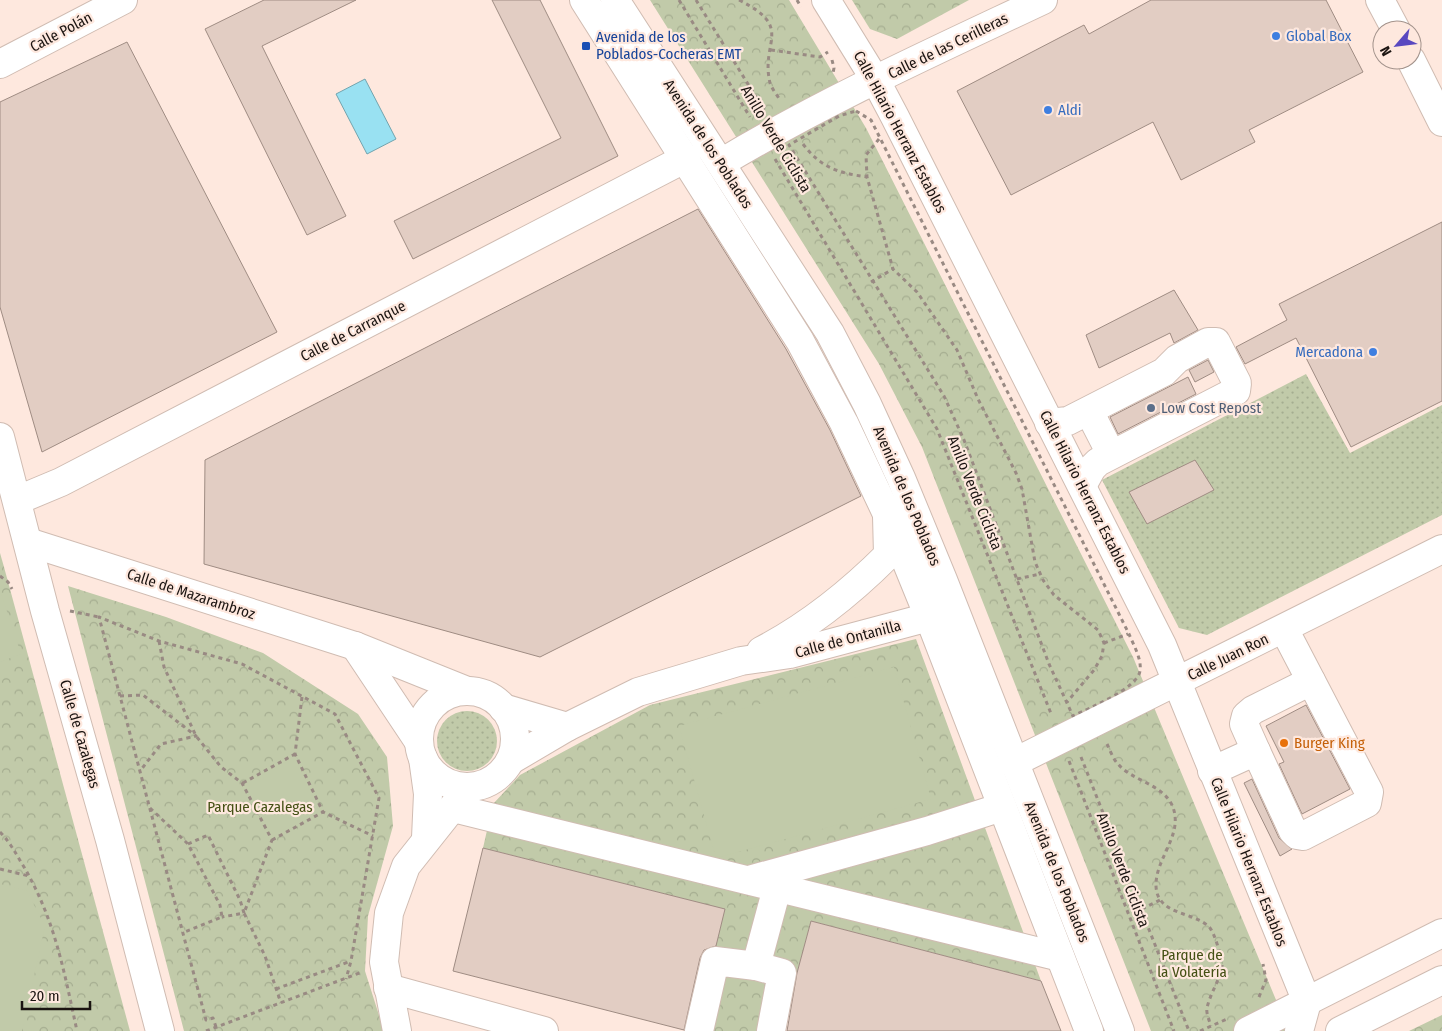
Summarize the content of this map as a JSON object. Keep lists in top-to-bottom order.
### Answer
{
  "streets": {
    "street": [
      "Calle Polán",
      "Calle de las Cerilleras",
      "Calle Hilario Herranz Establos",
      "Avenida de los Poblados",
      "Calle de Carranque",
      "Calle de Mazarambroz",
      "Calle de Ontanilla",
      "Calle Juan Ron",
      "Calle de Cazalegas"
    ],
    "path": ["Anillo Verde Ciclista"]
  },
  "crossings": [
    ["Calle de las Cerilleras", "Calle Hilario Herranz Establos"],
    ["Calle de las Cerilleras", "Anillo Verde Ciclista"],
    ["Calle de las Cerilleras", "Avenida de los Poblados"],
    ["Calle Hilario Herranz Establos", "Calle Juan Ron"],
    ["Anillo Verde Ciclista", "Calle Juan Ron"],
    ["Avenida de los Poblados", "Calle de Carranque"],
    ["Avenida de los Poblados", "Calle de Ontanilla"],
    ["Avenida de los Poblados", "Calle Juan Ron"],
    ["Calle de Carranque", "Calle de Cazalegas"],
    ["Calle de Mazarambroz", "Calle de Ontanilla"],
    ["Calle de Mazarambroz", "Calle de Cazalegas"]
  ],
  "parks": ["Parque Cazalegas", "Parque de la Volatería"],
  "places": {
    "other": [
      "Global Box",
      "Aldi",
      "Mercadona",
      "Low Cost Repost",
      "Burger King"
    ],
    "transit": ["Avenida de los Poblados-Cocheras EMT"]
  },
  "scale_bar": "20 m",
  "north": "bottom left"
}
